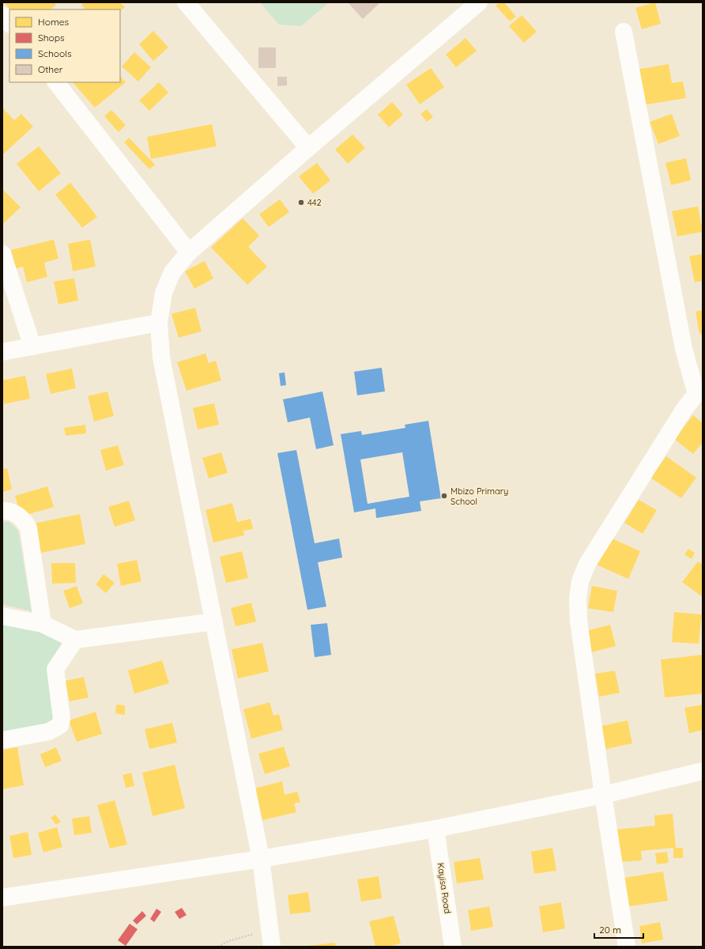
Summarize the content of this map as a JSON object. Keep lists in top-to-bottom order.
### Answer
{
  "streets": {
    "street": ["Kayisa Road"]
  },
  "places": ["442", "Mbizo Primary School"],
  "legend": [
    "Homes",
    "Shops",
    "Schools",
    "Other"
  ],
  "scale_bar": "20 m"
}
